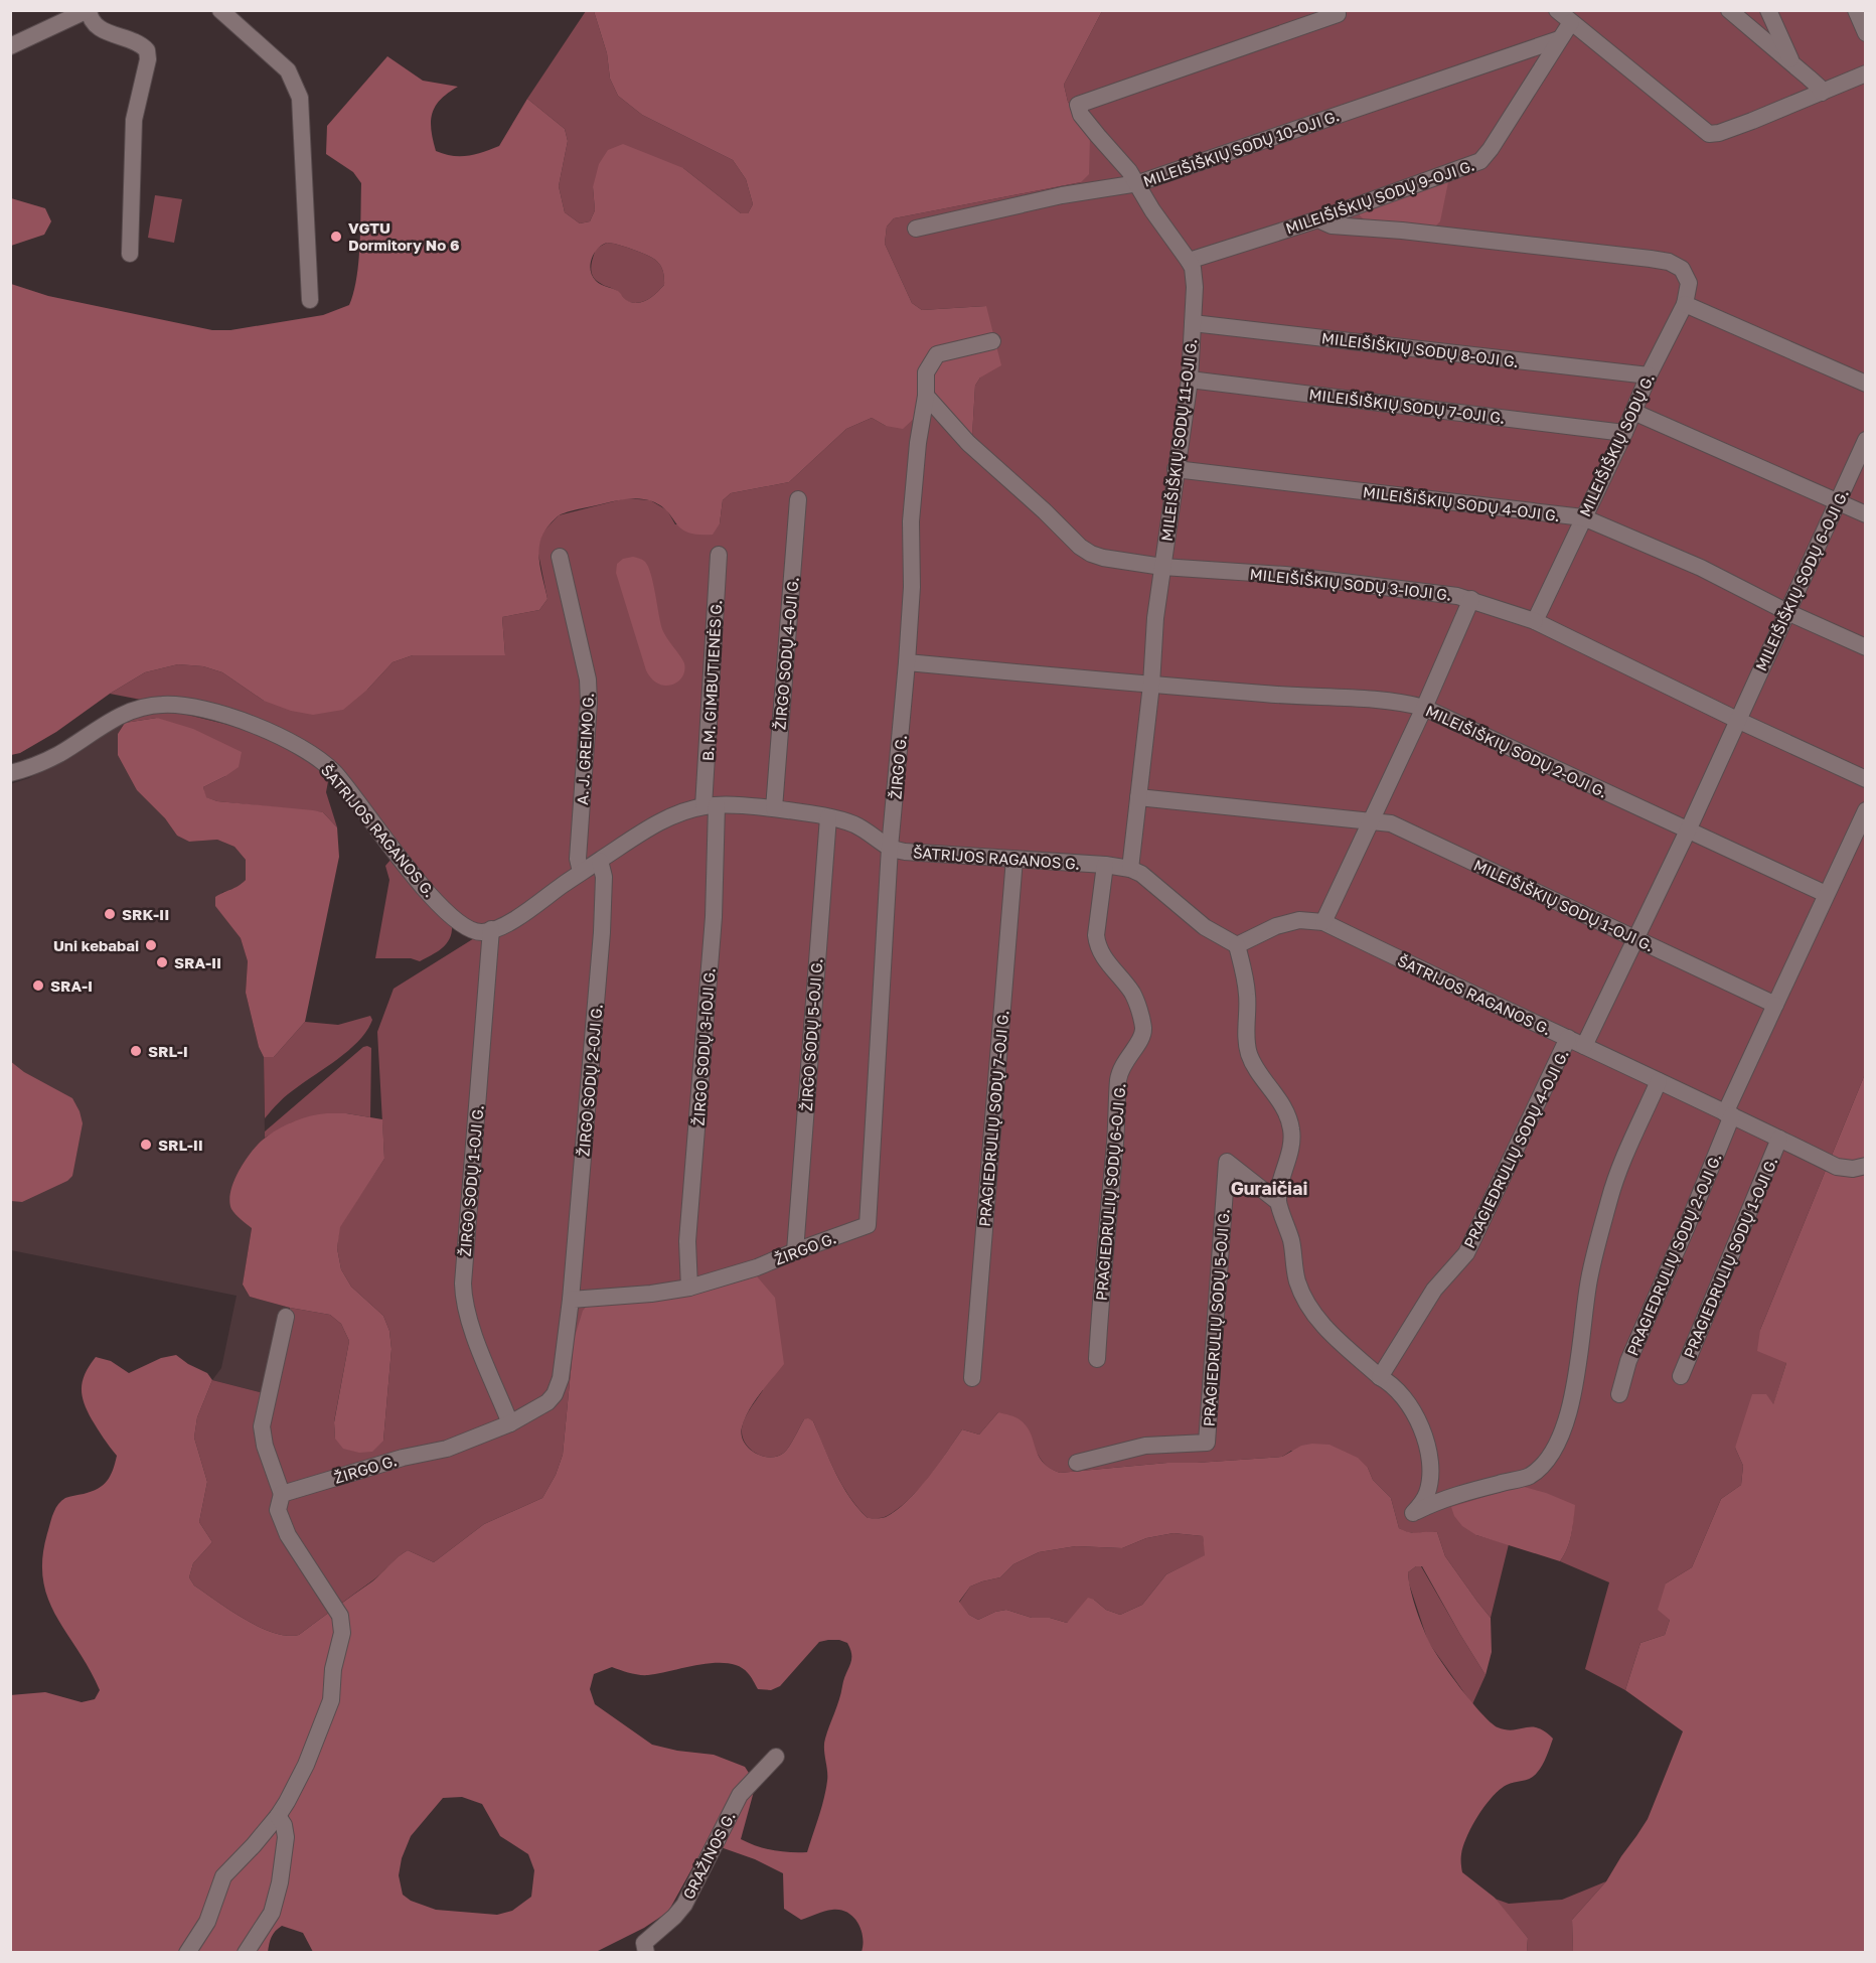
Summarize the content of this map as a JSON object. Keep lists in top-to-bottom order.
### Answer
{
  "streets": {
    "street": [
      "MILEIŠIŠKIŲ SODŲ 10-OJI G.",
      "MILEIŠIŠKIŲ SODŲ 9-OJI G.",
      "MILEIŠIŠKIŲ SODŲ 8-OJI G.",
      "MILEIŠIŠKIŲ SODŲ 7-OJI G.",
      "MILEIŠIŠKIŲ SODŲ 11-OJI G.",
      "MILEIŠIŠKIŲ SODŲ G.",
      "MILEIŠIŠKIŲ SODŲ 4-OJI G.",
      "MILEIŠIŠKIŲ SODŲ 6-OJI G.",
      "MILEIŠIŠKIŲ SODŲ 3-IOJI G.",
      "ŽIRGO SODŲ 4-OJI G.",
      "B. M. GIMBUTIENĖS G.",
      "A. J. GREIMO G.",
      "MILEIŠIŠKIŲ SODŲ 2-OJI G.",
      "ŽIRGO G.",
      "ŠATRIJOS RAGANOS G.",
      "MILEIŠIŠKIŲ SODŲ 1-OJI G.",
      "ŽIRGO SODŲ 5-OJI G.",
      "ŽIRGO SODŲ 3-IOJI G.",
      "ŽIRGO SODŲ 2-OJI G.",
      "PRAGIEDRULIŲ SODŲ 7-OJI G.",
      "PRAGIEDRULIŲ SODŲ 4-OJI G.",
      "ŽIRGO SODŲ 1-OJI G.",
      "PRAGIEDRULIŲ SODŲ 6-OJI G.",
      "PRAGIEDRULIŲ SODŲ 2-OJI G.",
      "PRAGIEDRULIŲ SODŲ 1-OJI G.",
      "PRAGIEDRULIŲ SODŲ 5-OJI G.",
      "GRAŽINOS G."
    ]
  },
  "crossings": [
    ["MILEIŠIŠKIŲ SODŲ 10-OJI G.", "MILEIŠIŠKIŲ SODŲ 9-OJI G."],
    ["MILEIŠIŠKIŲ SODŲ 10-OJI G.", "MILEIŠIŠKIŲ SODŲ 11-OJI G."],
    ["MILEIŠIŠKIŲ SODŲ 9-OJI G.", "MILEIŠIŠKIŲ SODŲ 11-OJI G."],
    ["MILEIŠIŠKIŲ SODŲ 9-OJI G.", "MILEIŠIŠKIŲ SODŲ G."],
    ["MILEIŠIŠKIŲ SODŲ 8-OJI G.", "MILEIŠIŠKIŲ SODŲ 11-OJI G."],
    ["MILEIŠIŠKIŲ SODŲ 8-OJI G.", "MILEIŠIŠKIŲ SODŲ G."],
    ["MILEIŠIŠKIŲ SODŲ 7-OJI G.", "MILEIŠIŠKIŲ SODŲ 11-OJI G."],
    ["MILEIŠIŠKIŲ SODŲ 7-OJI G.", "MILEIŠIŠKIŲ SODŲ G."],
    ["MILEIŠIŠKIŲ SODŲ 11-OJI G.", "MILEIŠIŠKIŲ SODŲ 4-OJI G."],
    ["MILEIŠIŠKIŲ SODŲ 11-OJI G.", "MILEIŠIŠKIŲ SODŲ 3-IOJI G."],
    ["MILEIŠIŠKIŲ SODŲ 11-OJI G.", "MILEIŠIŠKIŲ SODŲ 2-OJI G."],
    ["MILEIŠIŠKIŲ SODŲ 11-OJI G.", "ŠATRIJOS RAGANOS G."],
    ["MILEIŠIŠKIŲ SODŲ 11-OJI G.", "MILEIŠIŠKIŲ SODŲ 1-OJI G."],
    ["MILEIŠIŠKIŲ SODŲ G.", "MILEIŠIŠKIŲ SODŲ 4-OJI G."],
    ["MILEIŠIŠKIŲ SODŲ G.", "MILEIŠIŠKIŲ SODŲ 3-IOJI G."],
    ["MILEIŠIŠKIŲ SODŲ 4-OJI G.", "MILEIŠIŠKIŲ SODŲ 6-OJI G."],
    ["MILEIŠIŠKIŲ SODŲ 6-OJI G.", "MILEIŠIŠKIŲ SODŲ 2-OJI G."],
    ["MILEIŠIŠKIŲ SODŲ 6-OJI G.", "ŠATRIJOS RAGANOS G."],
    ["MILEIŠIŠKIŲ SODŲ 6-OJI G.", "MILEIŠIŠKIŲ SODŲ 1-OJI G."],
    ["ŽIRGO SODŲ 4-OJI G.", "ŠATRIJOS RAGANOS G."],
    ["B. M. GIMBUTIENĖS G.", "ŠATRIJOS RAGANOS G."],
    ["B. M. GIMBUTIENĖS G.", "ŽIRGO SODŲ 3-IOJI G."],
    ["A. J. GREIMO G.", "ŠATRIJOS RAGANOS G."],
    ["ŽIRGO G.", "ŠATRIJOS RAGANOS G."],
    ["ŽIRGO G.", "ŽIRGO SODŲ 5-OJI G."],
    ["ŽIRGO G.", "ŽIRGO SODŲ 3-IOJI G."],
    ["ŽIRGO G.", "ŽIRGO SODŲ 2-OJI G."],
    ["ŽIRGO G.", "ŽIRGO SODŲ 1-OJI G."],
    ["ŠATRIJOS RAGANOS G.", "ŽIRGO SODŲ 5-OJI G."],
    ["ŠATRIJOS RAGANOS G.", "ŽIRGO SODŲ 3-IOJI G."],
    ["ŠATRIJOS RAGANOS G.", "ŽIRGO SODŲ 2-OJI G."],
    ["ŠATRIJOS RAGANOS G.", "PRAGIEDRULIŲ SODŲ 7-OJI G."],
    ["ŠATRIJOS RAGANOS G.", "PRAGIEDRULIŲ SODŲ 4-OJI G."],
    ["ŠATRIJOS RAGANOS G.", "ŽIRGO SODŲ 1-OJI G."],
    ["ŠATRIJOS RAGANOS G.", "PRAGIEDRULIŲ SODŲ 6-OJI G."],
    ["ŠATRIJOS RAGANOS G.", "PRAGIEDRULIŲ SODŲ 2-OJI G."],
    ["ŠATRIJOS RAGANOS G.", "PRAGIEDRULIŲ SODŲ 1-OJI G."],
    ["MILEIŠIŠKIŲ SODŲ 1-OJI G.", "PRAGIEDRULIŲ SODŲ 2-OJI G."]
  ],
  "districts": ["Guraičiai"],
  "places": [
    "VGTU Dormitory No 6",
    "SRK-II",
    "Uni kebabai",
    "SRA-II",
    "SRA-I",
    "SRL-I",
    "SRL-II"
  ]
}
